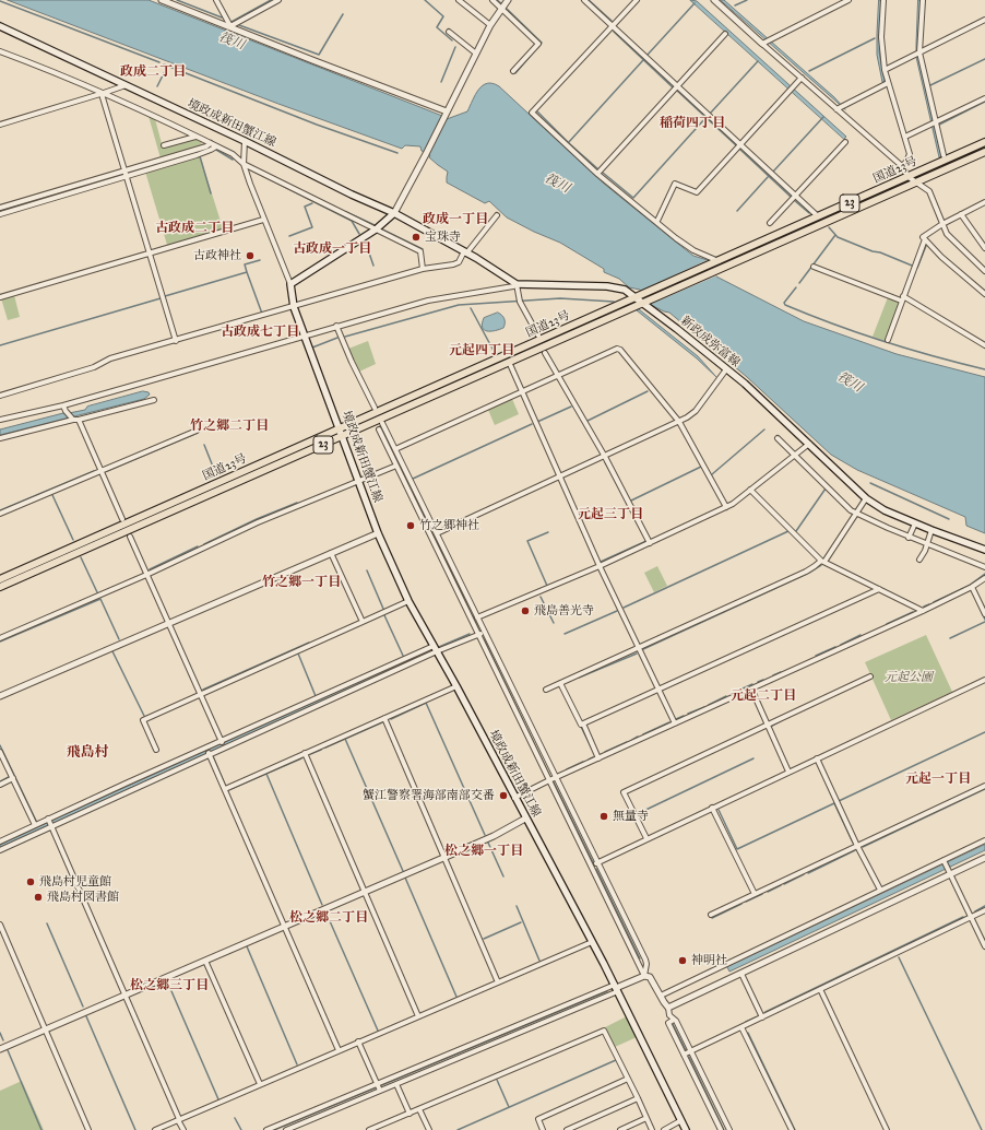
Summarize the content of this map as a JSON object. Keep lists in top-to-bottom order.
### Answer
{
  "streets": {
    "highway": ["国道23号", "23"],
    "main road": ["境政成新田蟹江線", "新政成弥富線"]
  },
  "crossings": [
    ["境政成新田蟹江線", "国道23号"],
    ["国道23号", "新政成弥富線"]
  ],
  "districts": [
    "政成二丁目",
    "稲荷四丁目",
    "政成一丁目",
    "古政成二丁目",
    "古政成一丁目",
    "古政成七丁目",
    "元起四丁目",
    "竹之郷二丁目",
    "元起三丁目",
    "竹之郷一丁目",
    "元起二丁目",
    "飛島村",
    "元起一丁目",
    "松之郷一丁目",
    "松之郷二丁目",
    "松之郷三丁目"
  ],
  "water": ["筏川"],
  "parks": ["元起公園"],
  "places": [
    "宝珠寺",
    "古政神社",
    "竹之郷神社",
    "飛島善光寺",
    "蟹江警察署海部南部交番",
    "無量寺",
    "飛島村児童館",
    "飛島村図書館",
    "神明社"
  ]
}
